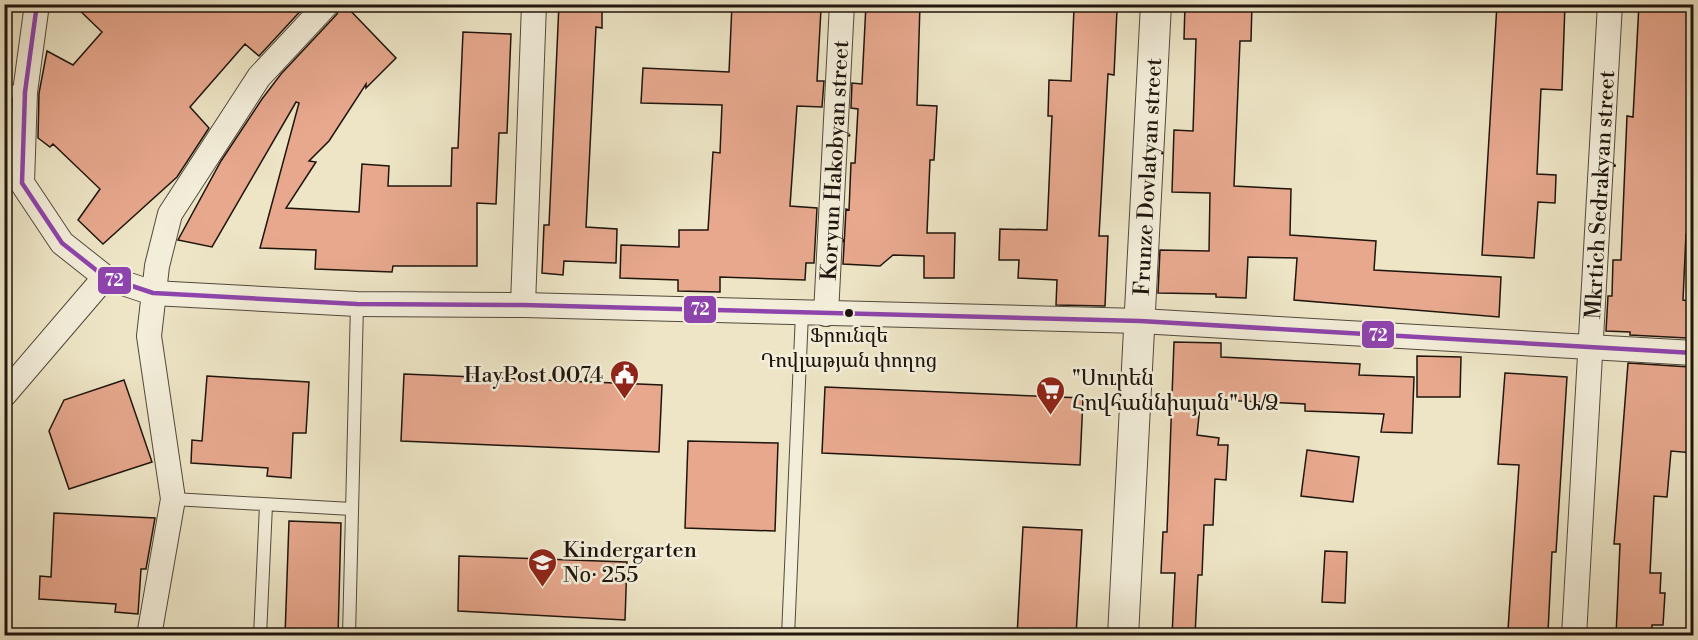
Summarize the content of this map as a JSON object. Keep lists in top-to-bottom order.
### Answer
{
  "streets": {
    "street": ["Koryun Hakobyan street", "Frunze Dovlatyan street", "Mkrtich Sedrakyan street"]
  },
  "places": {
    "other": ["Ֆրունզե Դովլաթյան փողոց"],
    "public building": ["HayPost 0074"],
    "supermarket": ["\"Սուրեն Հովհաննիսյան\" Ա/Ձ"],
    "school or university": ["Kindergarten Nօ․ 255"]
  },
  "lines": ["transit line 72"]
}
